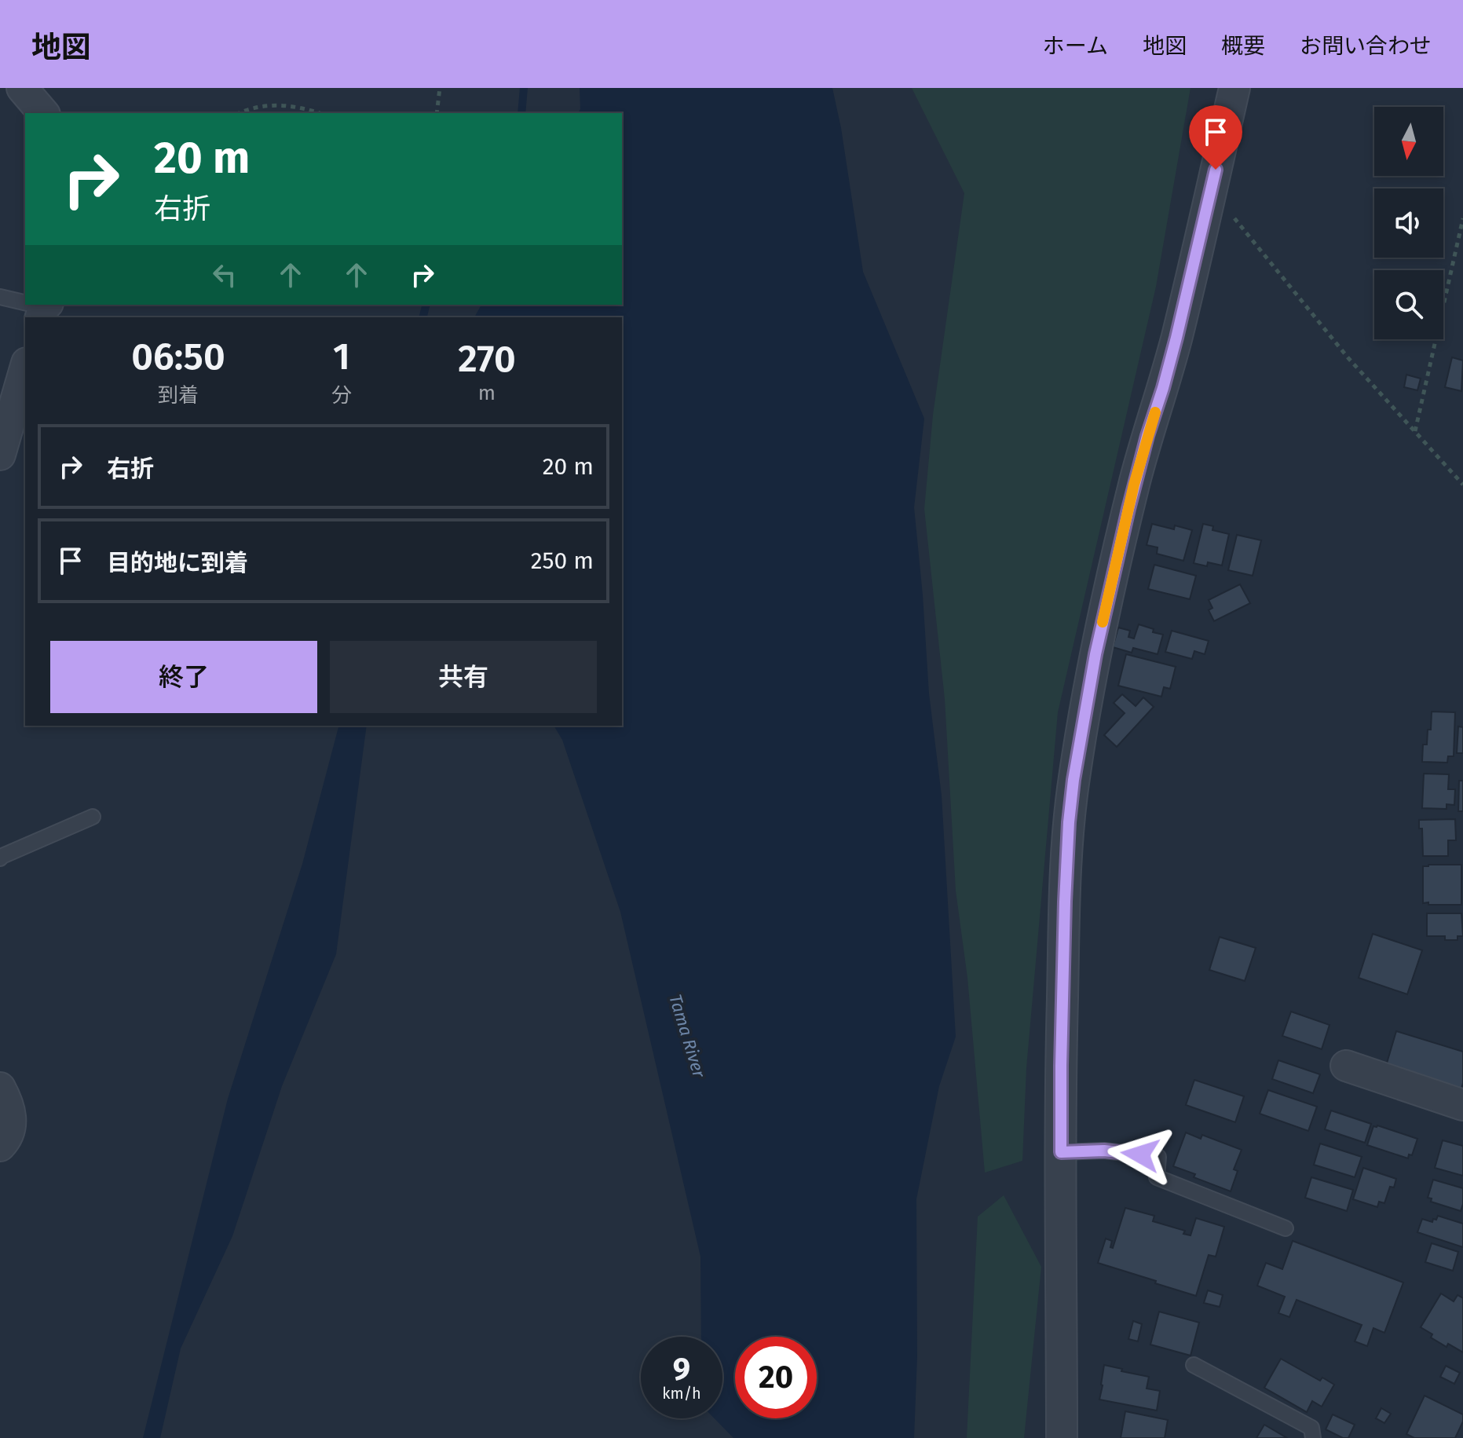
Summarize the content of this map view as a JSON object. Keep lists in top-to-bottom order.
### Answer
{
  "water": ["Tama River"],
  "north": "bottom",
  "page": {
    "header": "地図",
    "nav": [
      "ホーム",
      "地図",
      "概要",
      "お問い合わせ"
    ],
    "turn": ["20 m", "右折"],
    "eta": [
      "06:50",
      "到着",
      "1",
      "分",
      "270",
      "m"
    ],
    "list": [
      {
        "name": "右折",
        "value": "20 m"
      },
      {
        "name": "目的地に到着",
        "value": "250 m"
      }
    ],
    "buttons": ["終了", "共有"],
    "speed": "9 km/h",
    "limit": "20"
  }
}
